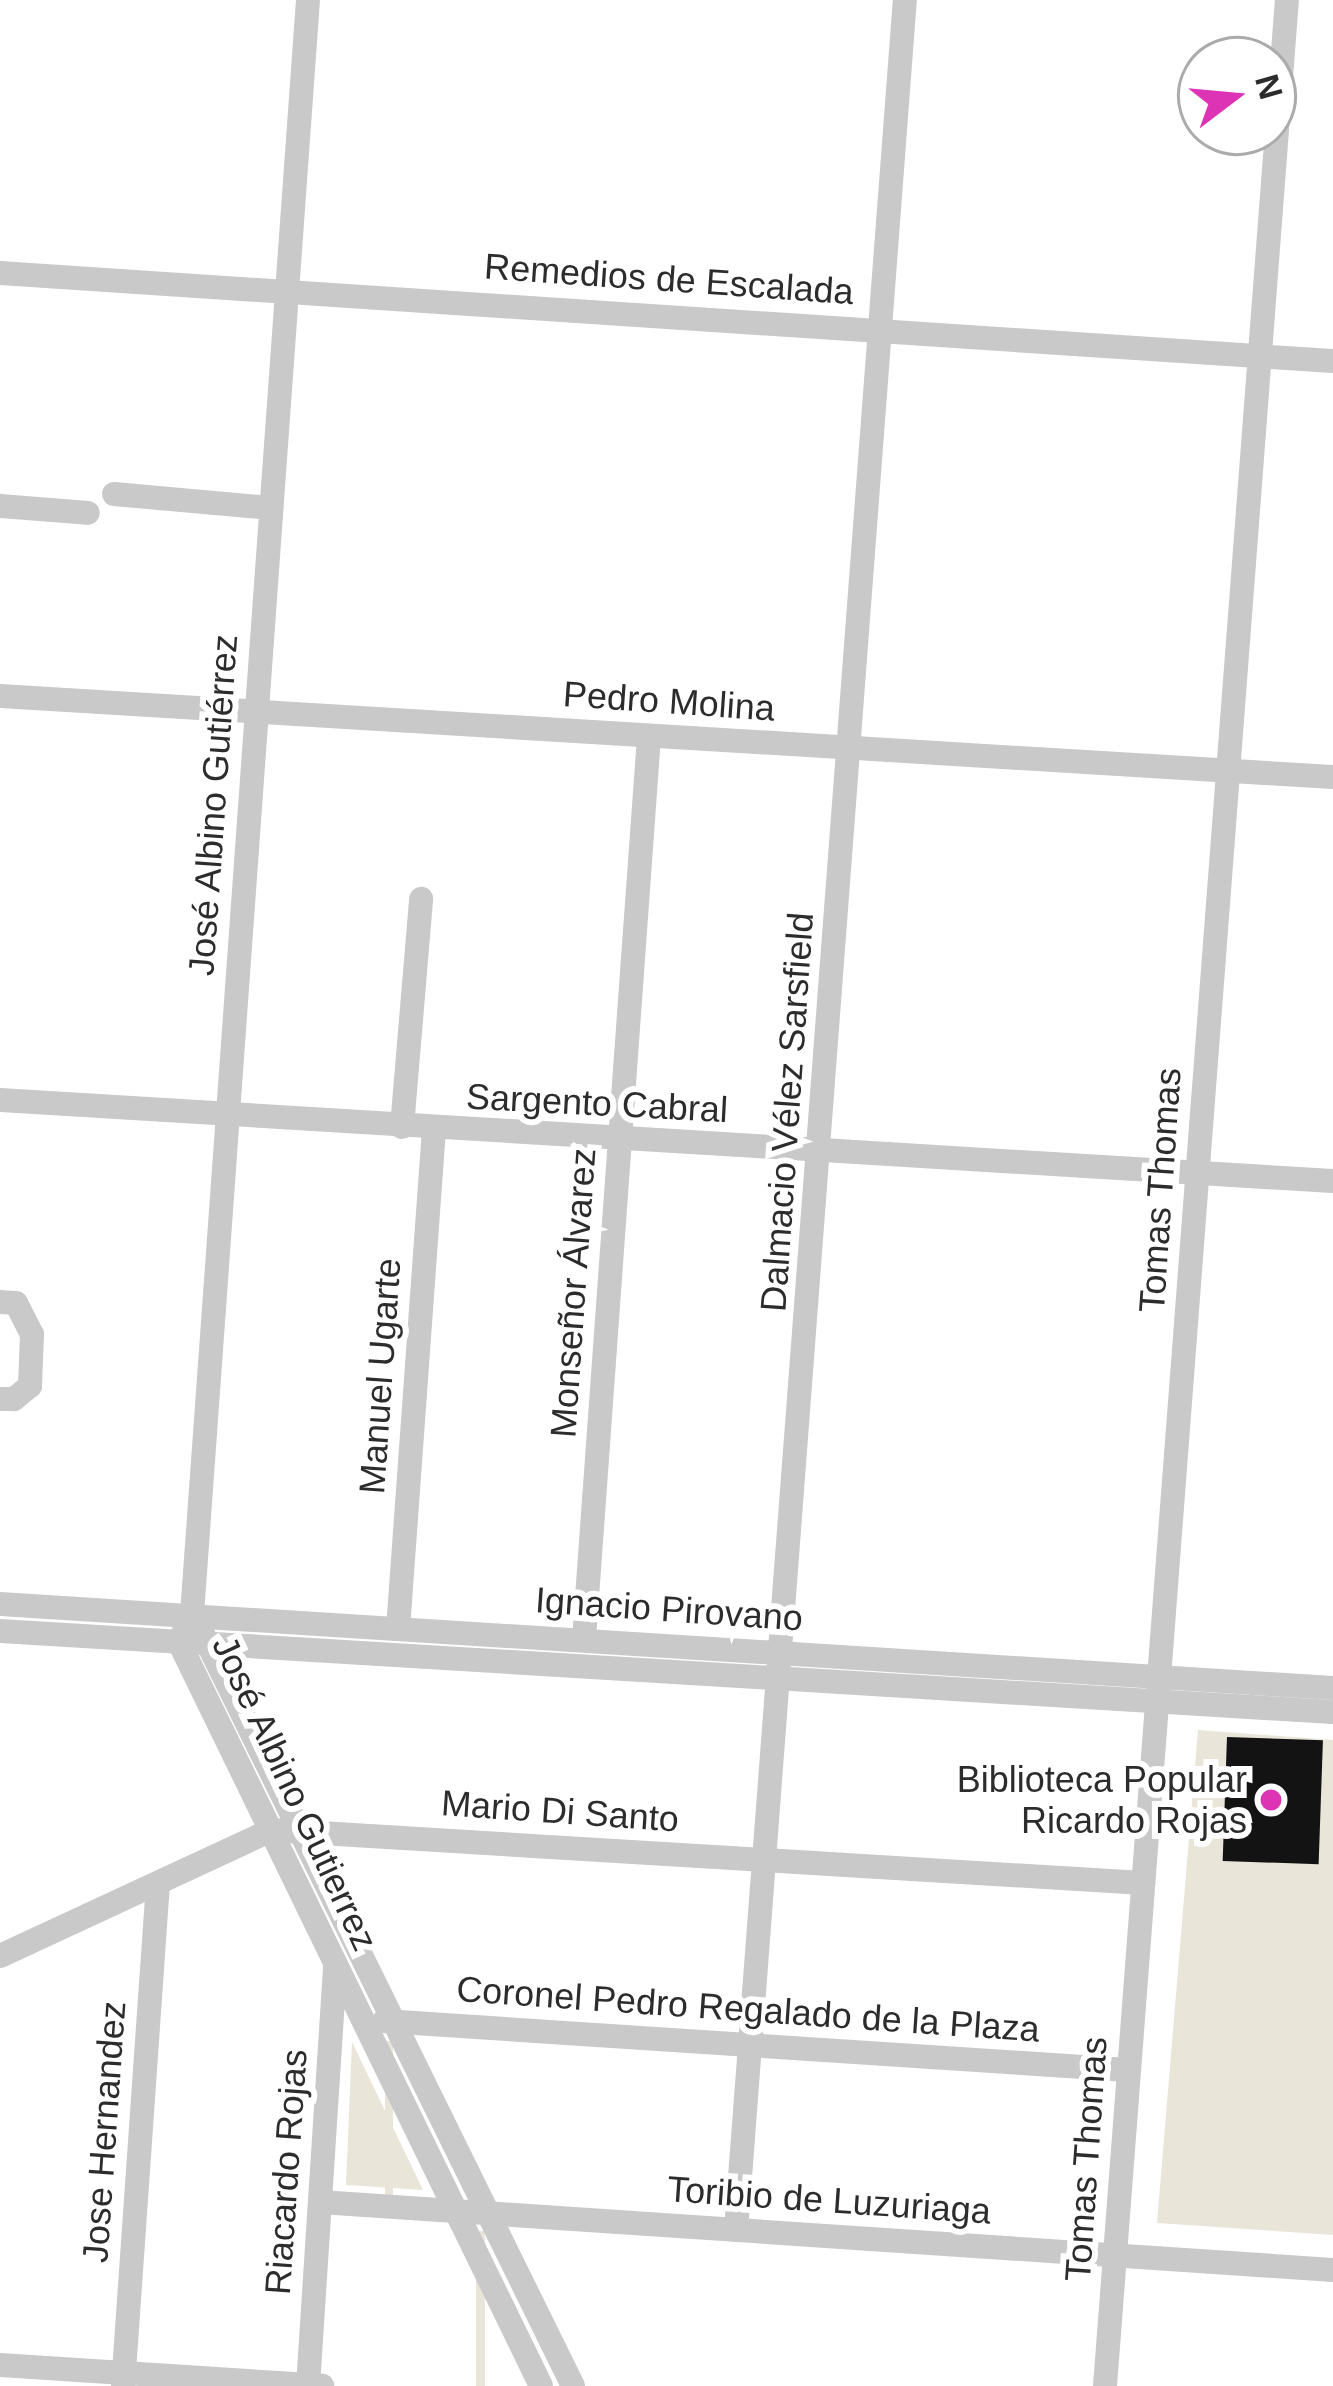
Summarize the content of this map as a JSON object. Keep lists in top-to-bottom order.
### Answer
{
  "streets": {
    "street": [
      "Remedios de Escalada",
      "Pedro Molina",
      "José Albino Gutiérrez",
      "Sargento Cabral",
      "Dalmacio Vélez Sarsfield",
      "Tomas Thomas",
      "Monseñor Álvarez",
      "Manuel Ugarte",
      "Ignacio Pirovano",
      "José Albino Gutierrez",
      "Mario Di Santo",
      "Coronel Pedro Regalado de la Plaza",
      "Jose Hernandez",
      "Riacardo Rojas",
      "Toribio de Luzuriaga"
    ]
  },
  "crossings": [
    ["Remedios de Escalada", "José Albino Gutiérrez"],
    ["Remedios de Escalada", "Dalmacio Vélez Sarsfield"],
    ["Remedios de Escalada", "Tomas Thomas"],
    ["Pedro Molina", "José Albino Gutiérrez"],
    ["Pedro Molina", "Dalmacio Vélez Sarsfield"],
    ["Pedro Molina", "Tomas Thomas"],
    ["Pedro Molina", "Monseñor Álvarez"],
    ["José Albino Gutiérrez", "Sargento Cabral"],
    ["José Albino Gutiérrez", "Ignacio Pirovano"],
    ["José Albino Gutiérrez", "José Albino Gutierrez"],
    ["Sargento Cabral", "Dalmacio Vélez Sarsfield"],
    ["Sargento Cabral", "Tomas Thomas"],
    ["Sargento Cabral", "Monseñor Álvarez"],
    ["Sargento Cabral", "Manuel Ugarte"],
    ["Dalmacio Vélez Sarsfield", "Ignacio Pirovano"],
    ["Dalmacio Vélez Sarsfield", "Mario Di Santo"],
    ["Dalmacio Vélez Sarsfield", "Coronel Pedro Regalado de la Plaza"],
    ["Dalmacio Vélez Sarsfield", "Toribio de Luzuriaga"],
    ["Tomas Thomas", "Ignacio Pirovano"],
    ["Tomas Thomas", "Mario Di Santo"],
    ["Tomas Thomas", "Coronel Pedro Regalado de la Plaza"],
    ["Tomas Thomas", "Toribio de Luzuriaga"],
    ["Monseñor Álvarez", "Ignacio Pirovano"],
    ["Manuel Ugarte", "Ignacio Pirovano"],
    ["Ignacio Pirovano", "José Albino Gutierrez"],
    ["José Albino Gutierrez", "Mario Di Santo"],
    ["José Albino Gutierrez", "Coronel Pedro Regalado de la Plaza"],
    ["José Albino Gutierrez", "Riacardo Rojas"],
    ["José Albino Gutierrez", "Toribio de Luzuriaga"],
    ["Mario Di Santo", "Jose Hernandez"],
    ["Riacardo Rojas", "Toribio de Luzuriaga"]
  ],
  "places": ["Biblioteca Popular Ricardo Rojas"],
  "north": "right"
}
